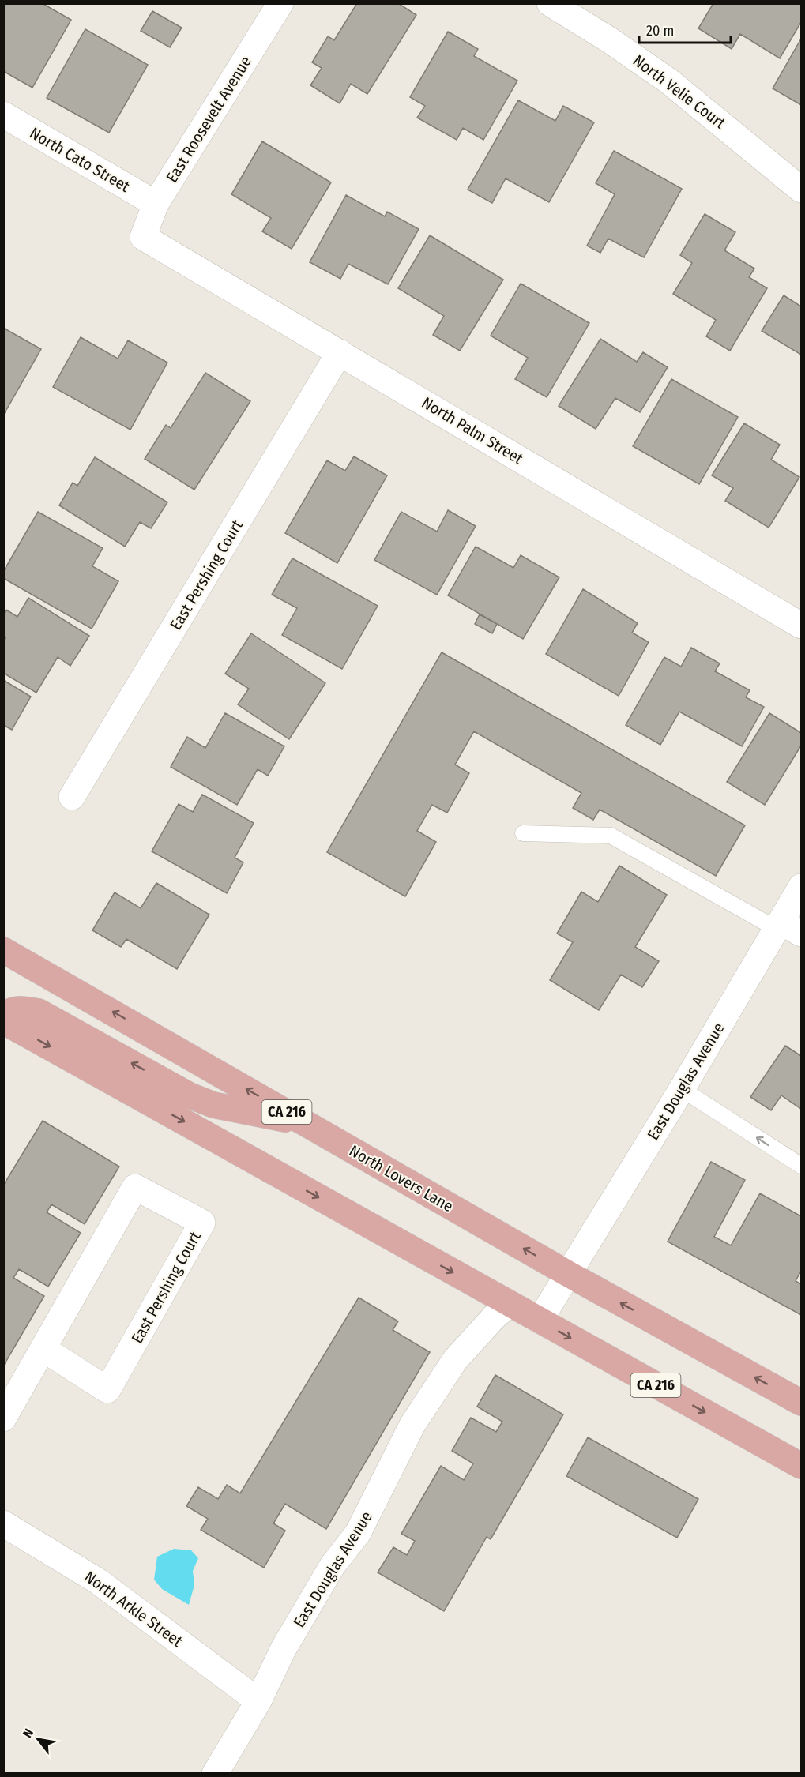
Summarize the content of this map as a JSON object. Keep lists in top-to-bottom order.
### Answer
{
  "streets": {
    "main road": ["CA 216", "North Lovers Lane"],
    "street": [
      "North Velie Court",
      "East Roosevelt Avenue",
      "North Cato Street",
      "North Palm Street",
      "East Pershing Court",
      "East Douglas Avenue",
      "North Arkle Street"
    ]
  },
  "crossings": [
    ["East Roosevelt Avenue", "North Cato Street"],
    ["East Roosevelt Avenue", "North Palm Street"],
    ["North Palm Street", "East Pershing Court"],
    ["East Douglas Avenue", "CA 216"],
    ["East Douglas Avenue", "North Lovers Lane"],
    ["East Douglas Avenue", "North Arkle Street"]
  ],
  "scale_bar": "20 m",
  "north": "top left"
}
